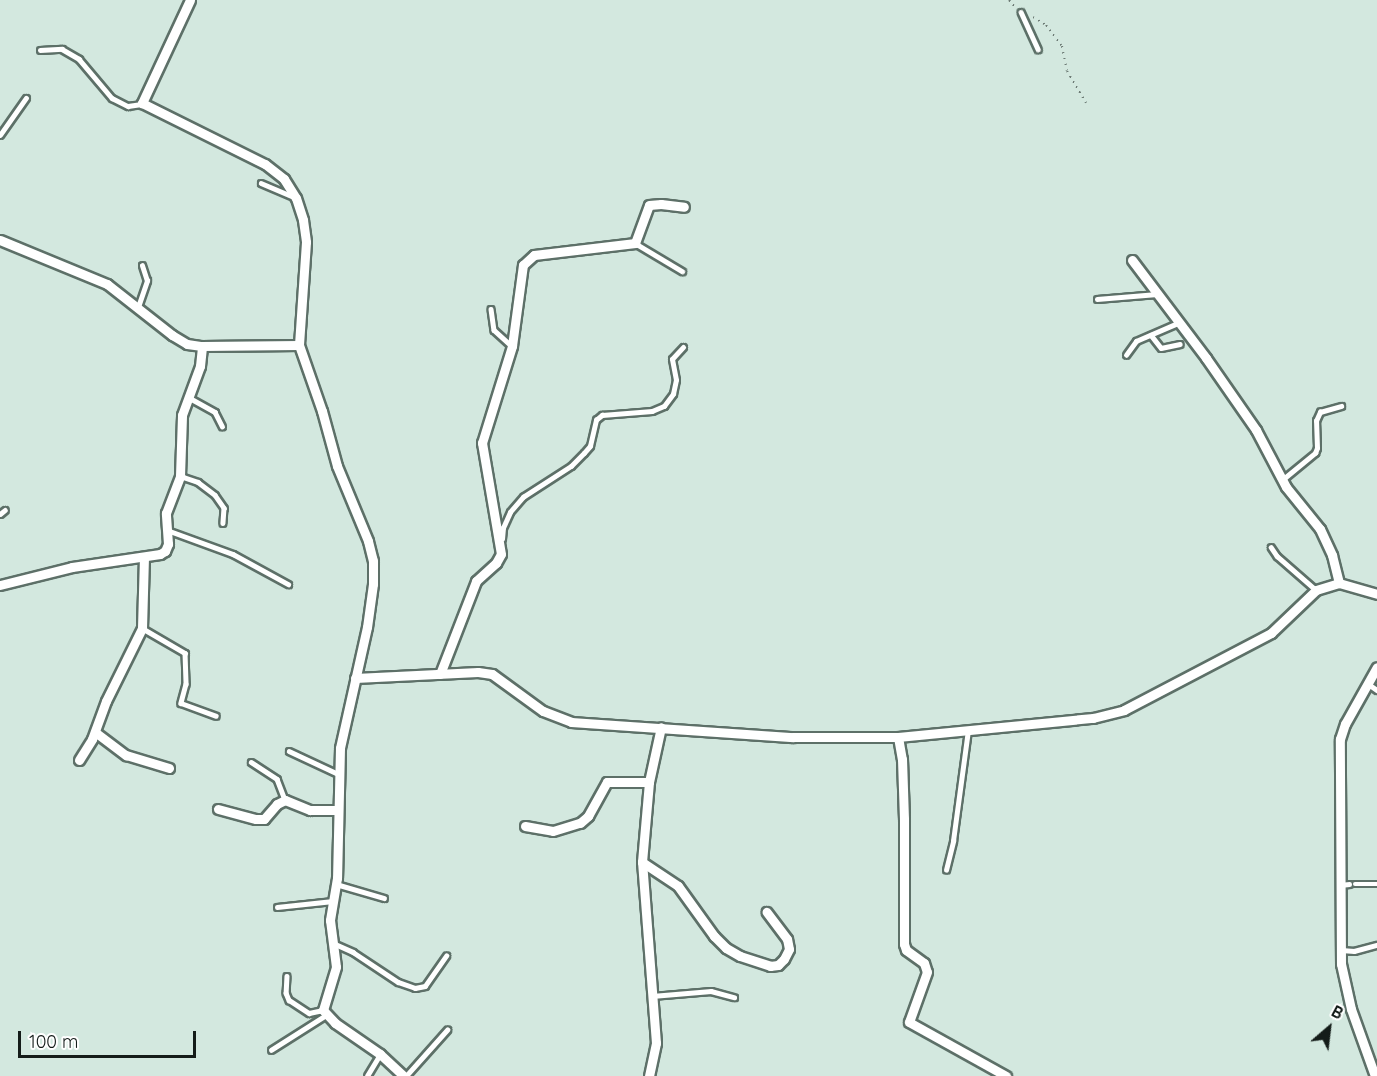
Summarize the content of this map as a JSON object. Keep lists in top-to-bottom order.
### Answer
{
  "scale_bar": "100 m",
  "north": "top right"
}
